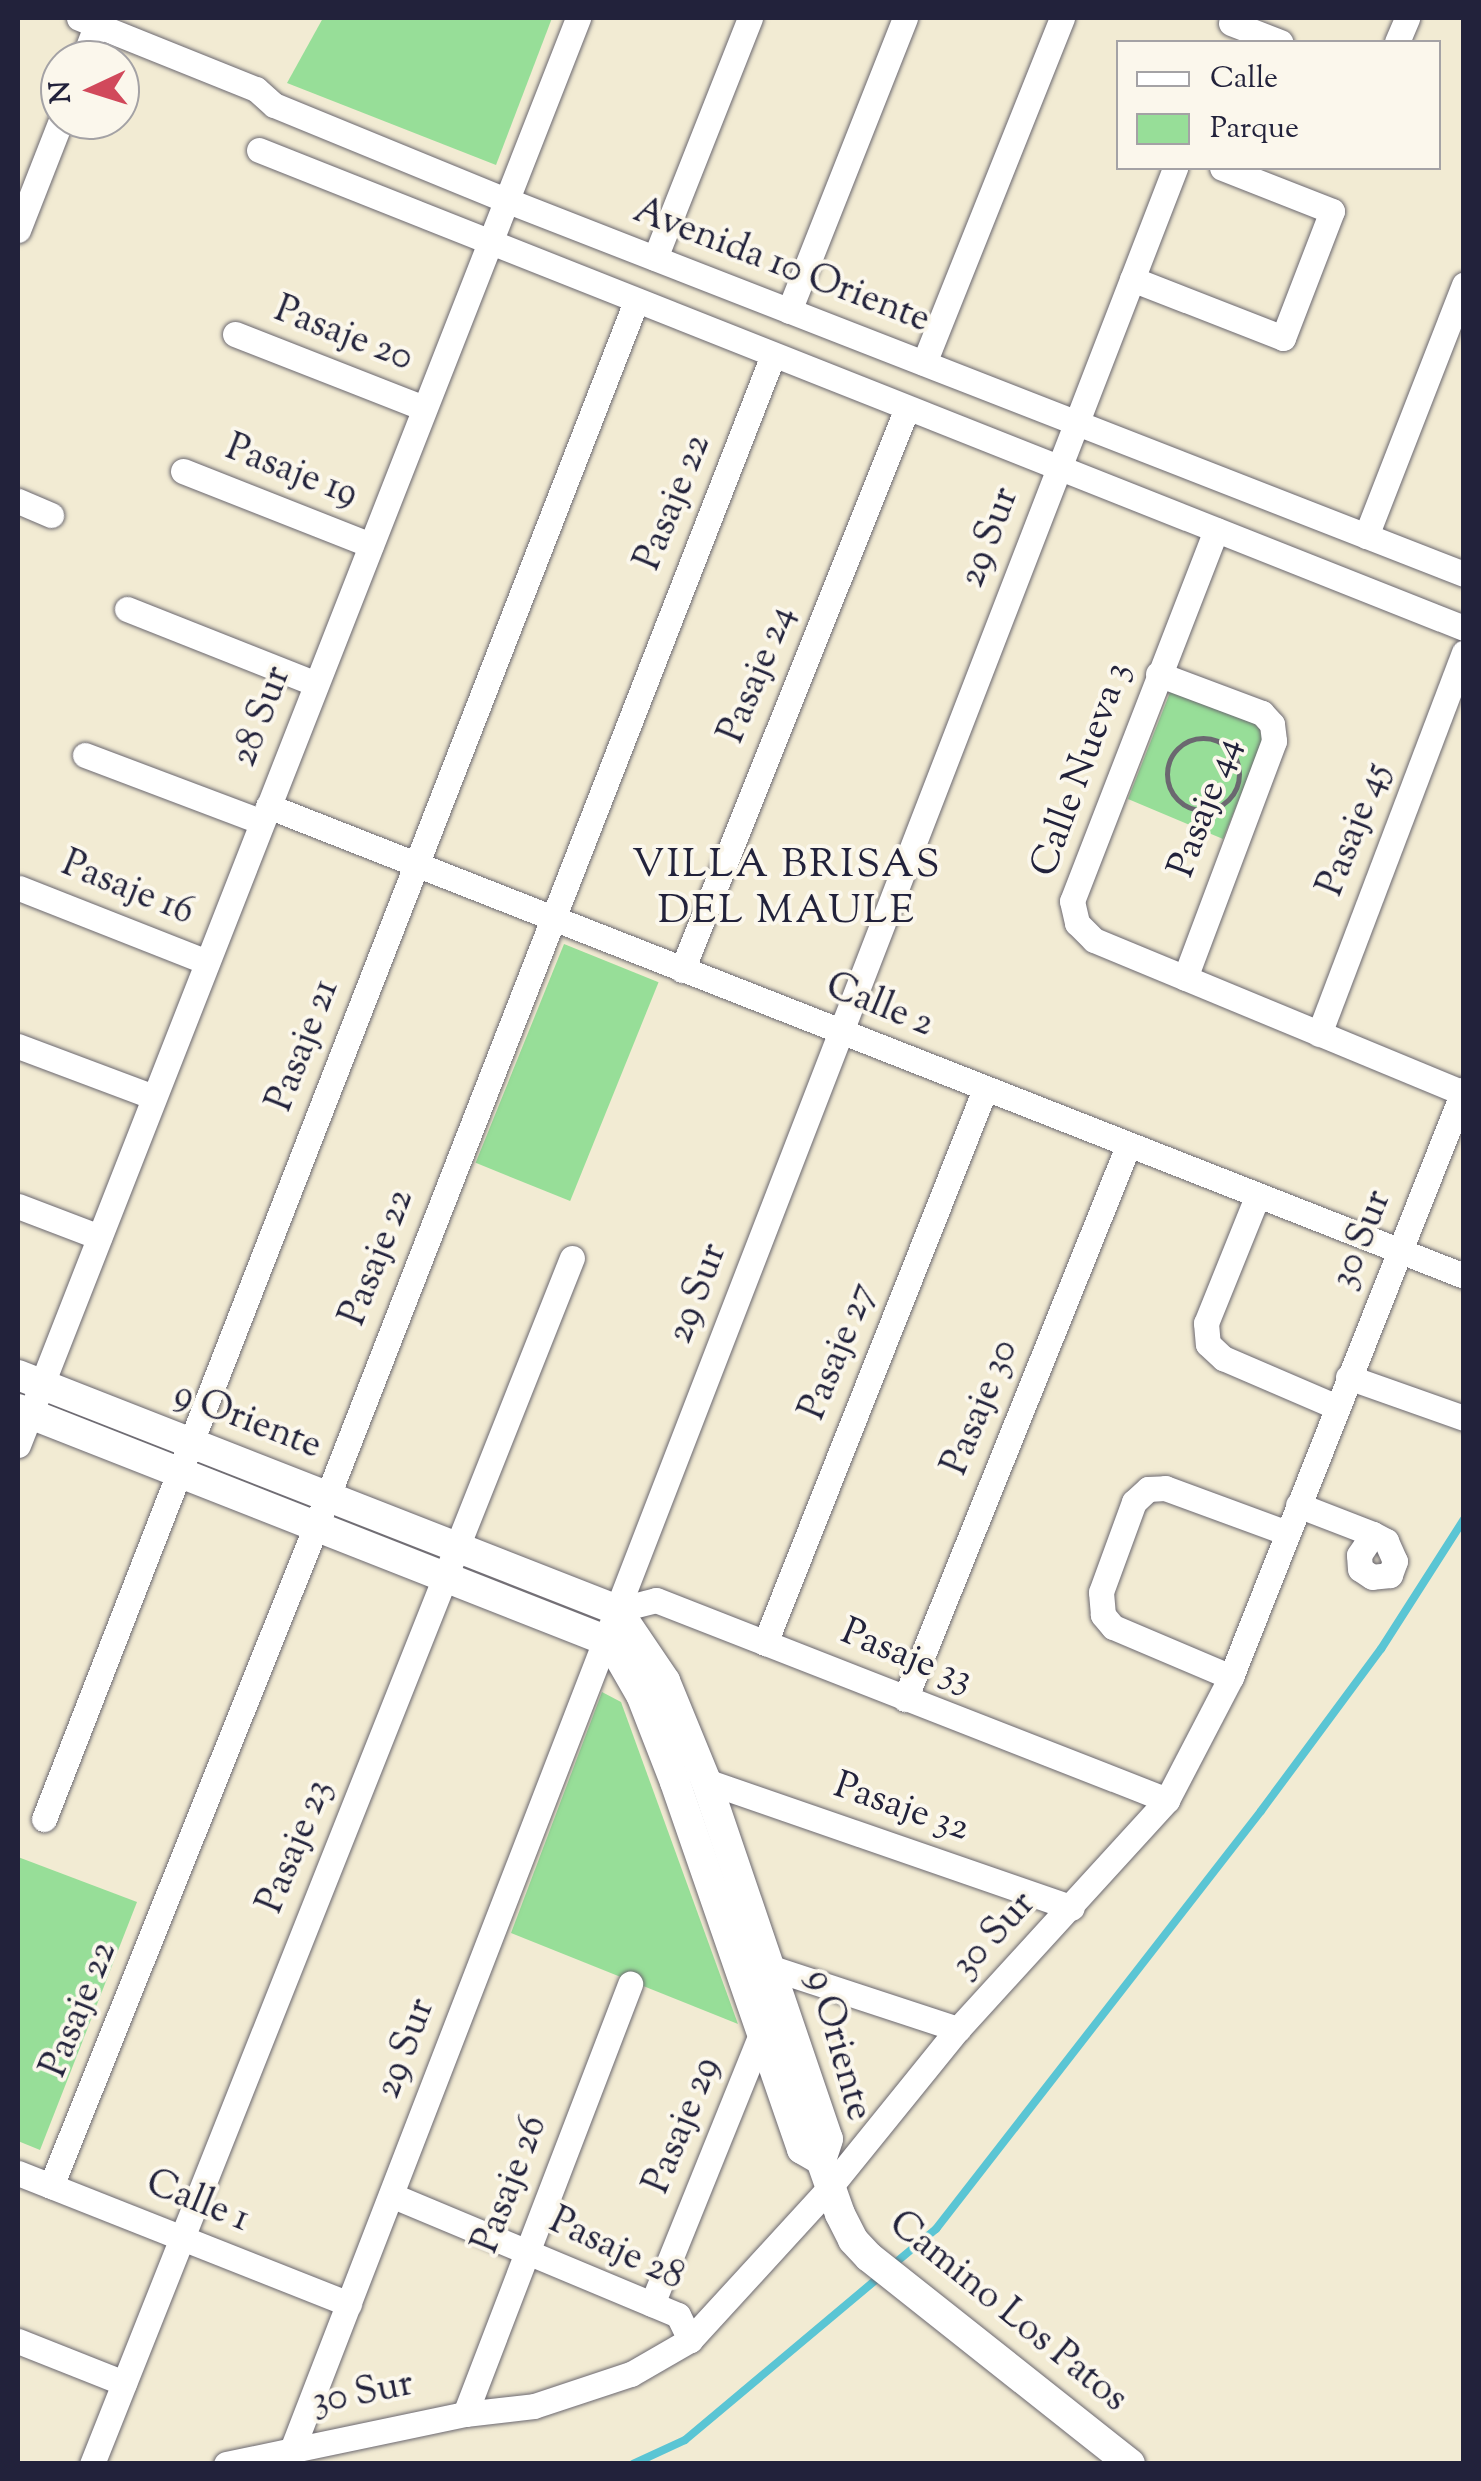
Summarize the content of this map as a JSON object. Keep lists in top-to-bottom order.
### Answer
{
  "streets": {
    "street": [
      "Avenida 10 Oriente",
      "Pasaje 20",
      "Pasaje 19",
      "Pasaje 22",
      "29 Sur",
      "Pasaje 24",
      "28 Sur",
      "Calle Nueva 3",
      "Pasaje 44",
      "Pasaje 45",
      "Pasaje 16",
      "Calle 2",
      "Pasaje 21",
      "30 Sur",
      "Pasaje 27",
      "Pasaje 30",
      "9 Oriente",
      "Pasaje 33",
      "Pasaje 32",
      "Pasaje 23",
      "Pasaje 29",
      "Pasaje 26",
      "Calle 1",
      "Pasaje 28",
      "Camino Los Patos"
    ]
  },
  "crossings": [
    ["Avenida 10 Oriente", "29 Sur"],
    ["Avenida 10 Oriente", "28 Sur"],
    ["Pasaje 20", "28 Sur"],
    ["Pasaje 19", "28 Sur"],
    ["Pasaje 22", "Calle 2"],
    ["Pasaje 22", "9 Oriente"],
    ["Pasaje 22", "Calle 1"],
    ["29 Sur", "Calle 2"],
    ["29 Sur", "30 Sur"],
    ["29 Sur", "9 Oriente"],
    ["29 Sur", "Pasaje 33"],
    ["29 Sur", "Calle 1"],
    ["29 Sur", "Pasaje 28"],
    ["Pasaje 24", "Calle 2"],
    ["28 Sur", "Pasaje 16"],
    ["28 Sur", "Calle 2"],
    ["28 Sur", "9 Oriente"],
    ["Calle Nueva 3", "Pasaje 44"],
    ["Calle Nueva 3", "Pasaje 45"],
    ["Calle Nueva 3", "30 Sur"],
    ["Calle 2", "Pasaje 21"],
    ["Calle 2", "30 Sur"],
    ["Calle 2", "Pasaje 27"],
    ["Calle 2", "Pasaje 30"],
    ["Pasaje 21", "9 Oriente"],
    ["30 Sur", "9 Oriente"],
    ["30 Sur", "Pasaje 33"],
    ["30 Sur", "Pasaje 32"],
    ["30 Sur", "Pasaje 26"],
    ["30 Sur", "Pasaje 28"],
    ["30 Sur", "Camino Los Patos"],
    ["Pasaje 27", "Pasaje 33"],
    ["Pasaje 30", "Pasaje 33"],
    ["9 Oriente", "Pasaje 33"],
    ["9 Oriente", "Pasaje 32"],
    ["9 Oriente", "Pasaje 23"],
    ["9 Oriente", "Pasaje 29"],
    ["9 Oriente", "Camino Los Patos"],
    ["Pasaje 23", "Calle 1"],
    ["Pasaje 29", "Pasaje 28"],
    ["Pasaje 26", "Pasaje 28"]
  ],
  "districts": ["VILLA BRISAS DEL MAULE"],
  "legend": ["Calle", "Parque"],
  "north": "left"
}
